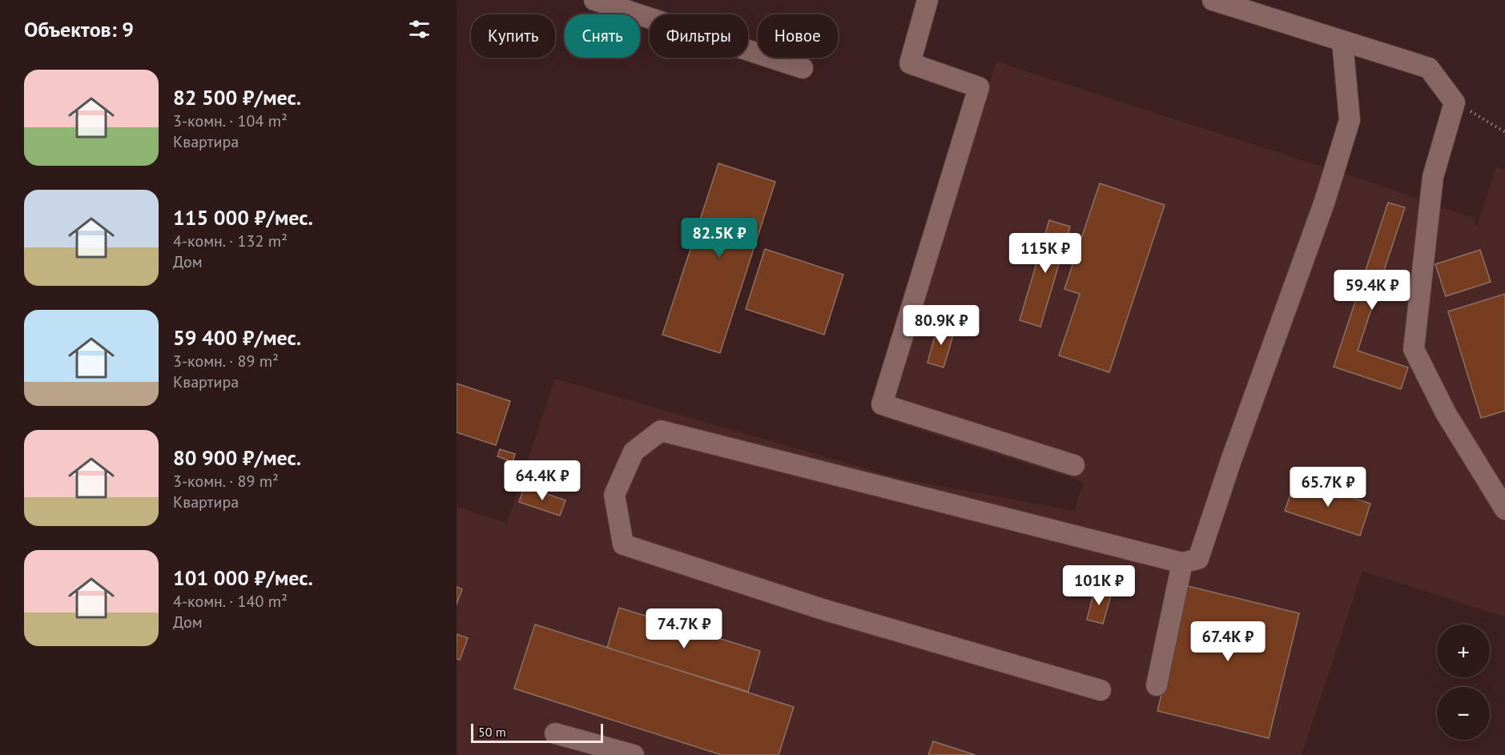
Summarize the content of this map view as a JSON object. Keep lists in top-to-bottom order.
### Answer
{
  "scale_bar": "50 m",
  "page": {
    "heading": "Объектов: 9",
    "chip": [
      "Купить",
      "Снять",
      "Фильтры",
      "Новое"
    ],
    "list": [
      {
        "name": "82 500 ₽/мес.",
        "note": "3-комн. · 104 m² · Квартира"
      },
      {
        "name": "115 000 ₽/мес.",
        "note": "4-комн. · 132 m² · Дом"
      },
      {
        "name": "59 400 ₽/мес.",
        "note": "3-комн. · 89 m² · Квартира"
      },
      {
        "name": "80 900 ₽/мес.",
        "note": "3-комн. · 89 m² · Квартира"
      },
      {
        "name": "101 000 ₽/мес.",
        "note": "4-комн. · 140 m² · Дом"
      }
    ],
    "price": [
      "82.5K ₽",
      "115K ₽",
      "59.4K ₽",
      "80.9K ₽",
      "64.4K ₽",
      "65.7K ₽",
      "101K ₽",
      "74.7K ₽",
      "67.4K ₽"
    ],
    "map_buttons": ["+", "−"],
    "scale": "50 m"
  }
}
